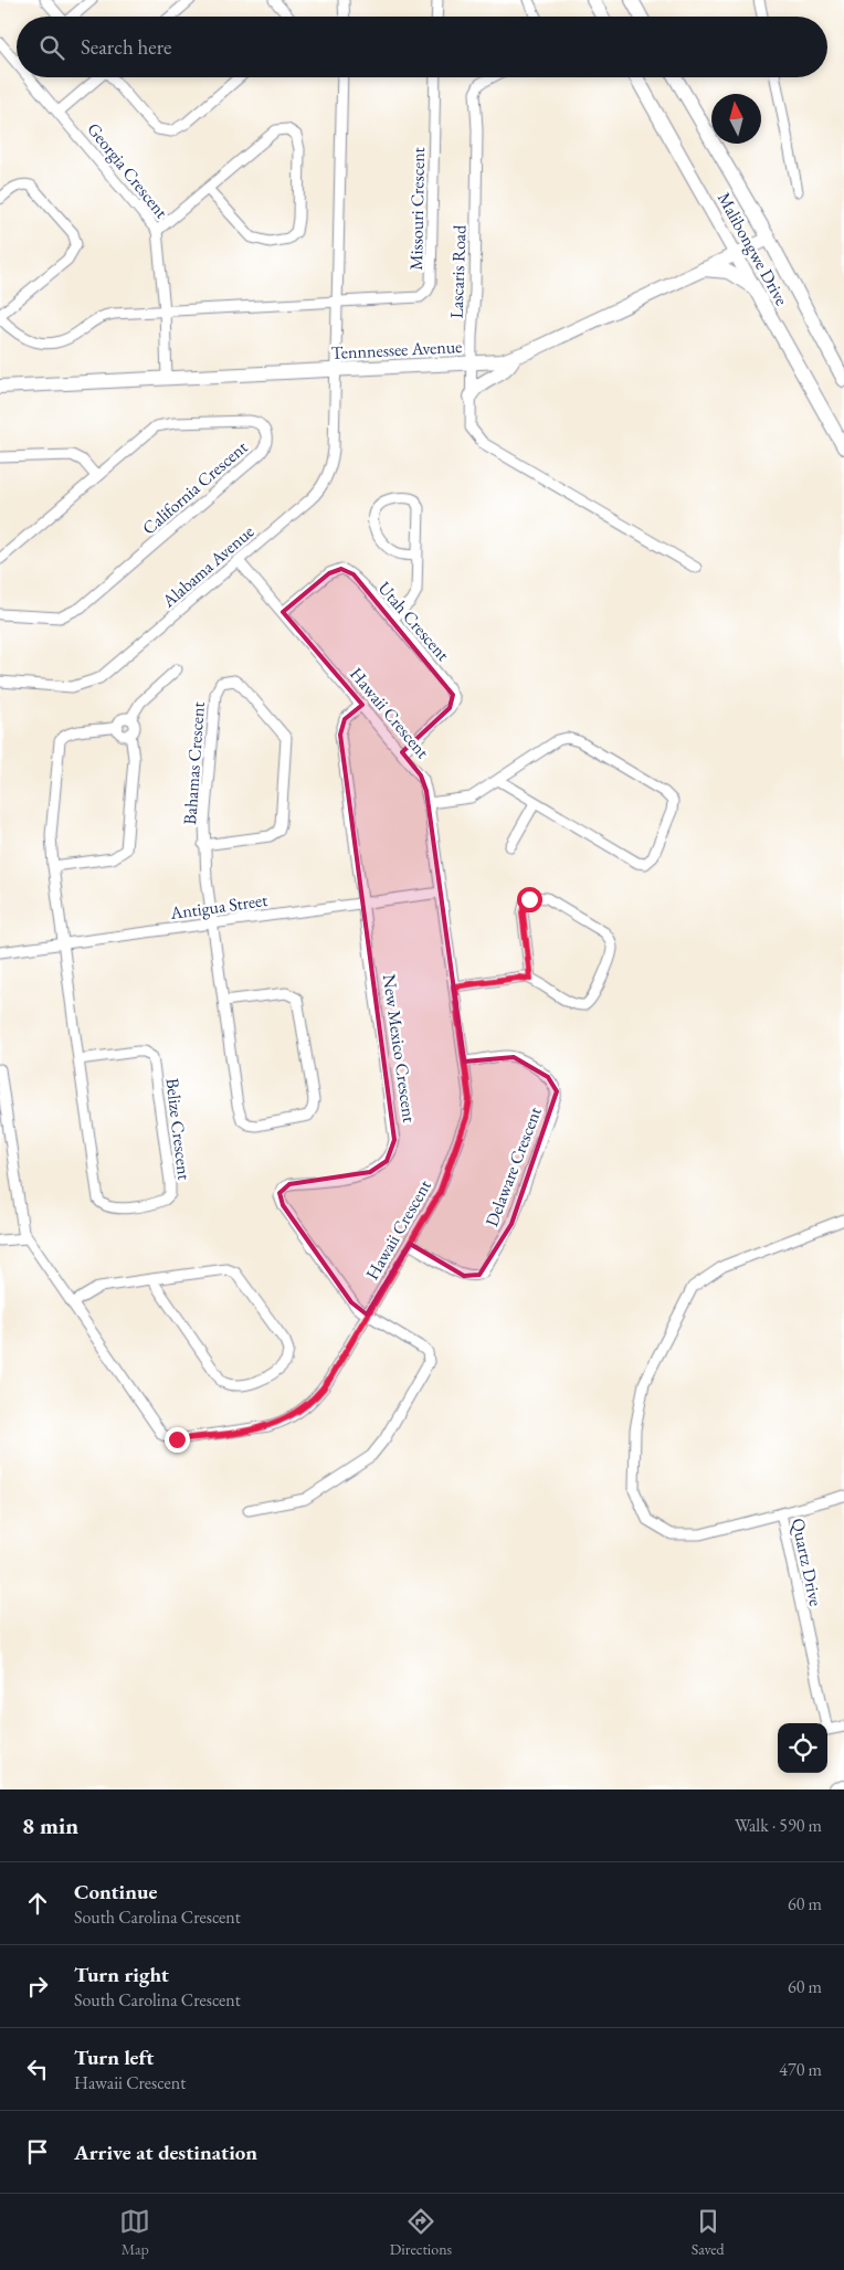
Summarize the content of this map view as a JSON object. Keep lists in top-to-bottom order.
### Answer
{
  "streets": {
    "main road": ["Malibongwe Drive", "Tennnessee Avenue"],
    "street": [
      "Georgia Crescent",
      "Missouri Crescent",
      "Lascaris Road",
      "California Crescent",
      "Alabama Avenue",
      "Utah Crescent",
      "Hawaii Crescent",
      "Bahamas Crescent",
      "Antigua Street",
      "New Mexico Crescent",
      "Belize Crescent",
      "Delaware Crescent",
      "Quartz Drive"
    ]
  },
  "crossings": [
    ["Georgia Crescent", "Tennnessee Avenue"],
    ["Missouri Crescent", "Alabama Avenue"],
    ["Malibongwe Drive", "Tennnessee Avenue"],
    ["Lascaris Road", "Tennnessee Avenue"],
    ["Tennnessee Avenue", "Alabama Avenue"],
    ["Alabama Avenue", "Hawaii Crescent"],
    ["Utah Crescent", "Hawaii Crescent"],
    ["Hawaii Crescent", "Antigua Street"],
    ["Hawaii Crescent", "New Mexico Crescent"],
    ["Hawaii Crescent", "Delaware Crescent"],
    ["Bahamas Crescent", "Antigua Street"],
    ["Antigua Street", "New Mexico Crescent"],
    ["Antigua Street", "Belize Crescent"]
  ],
  "north": "top",
  "page": {
    "search": "Search here",
    "heading": ["8 min", "Walk · 590 m"],
    "list": [
      ["Continue", "South Carolina Crescent", "60 m"],
      ["Turn right", "South Carolina Crescent", "60 m"],
      ["Turn left", "Hawaii Crescent", "470 m"],
      "Arrive at destination"
    ],
    "nav": ["Map", "Directions", "Saved"]
  }
}
